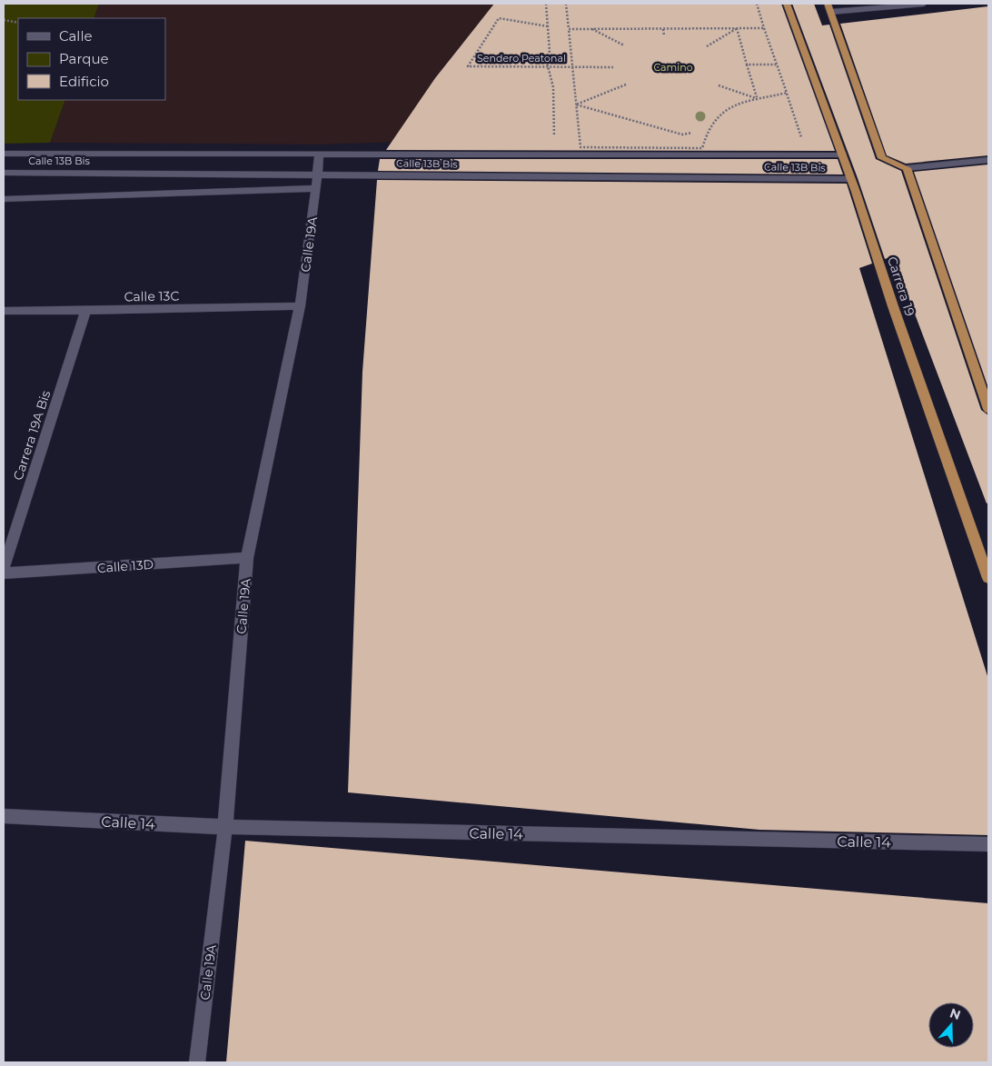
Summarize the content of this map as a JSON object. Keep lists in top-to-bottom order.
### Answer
{
  "streets": {
    "highway": ["Carrera 19"],
    "street": [
      "Calle 13B Bis",
      "Calle 19A",
      "Calle 13C",
      "Carrera 19A Bis",
      "Calle 13D",
      "Calle 14"
    ],
    "path": ["Sendero Peatonal"]
  },
  "crossings": [
    ["Sendero Peatonal", "Calle 13B Bis"],
    ["Calle 13B Bis", "Calle 19A"],
    ["Calle 13B Bis", "Carrera 19"],
    ["Calle 19A", "Calle 13C"],
    ["Calle 19A", "Calle 13D"],
    ["Calle 19A", "Calle 14"],
    ["Calle 13C", "Carrera 19A Bis"]
  ],
  "parks": ["Camino"],
  "legend": ["Calle", "Parque", "Edificio"],
  "north": "top"
}
